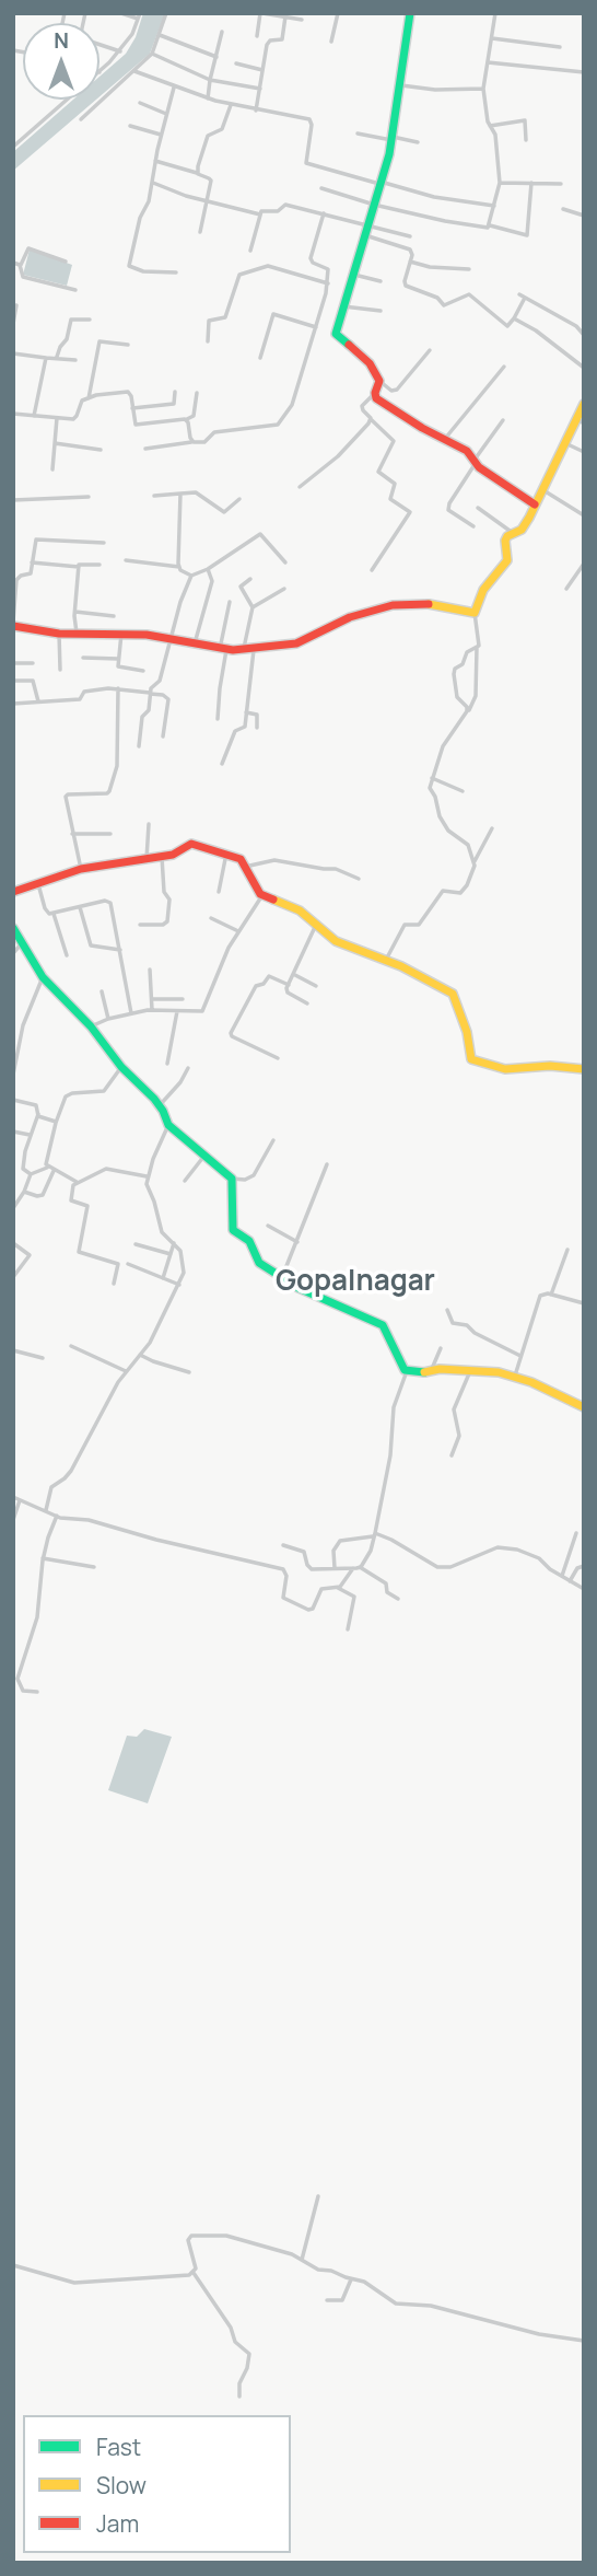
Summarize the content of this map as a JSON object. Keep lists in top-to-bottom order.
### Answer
{
  "districts": ["Gopalnagar"],
  "legend": ["Fast", "Slow", "Jam"],
  "north": "top"
}
